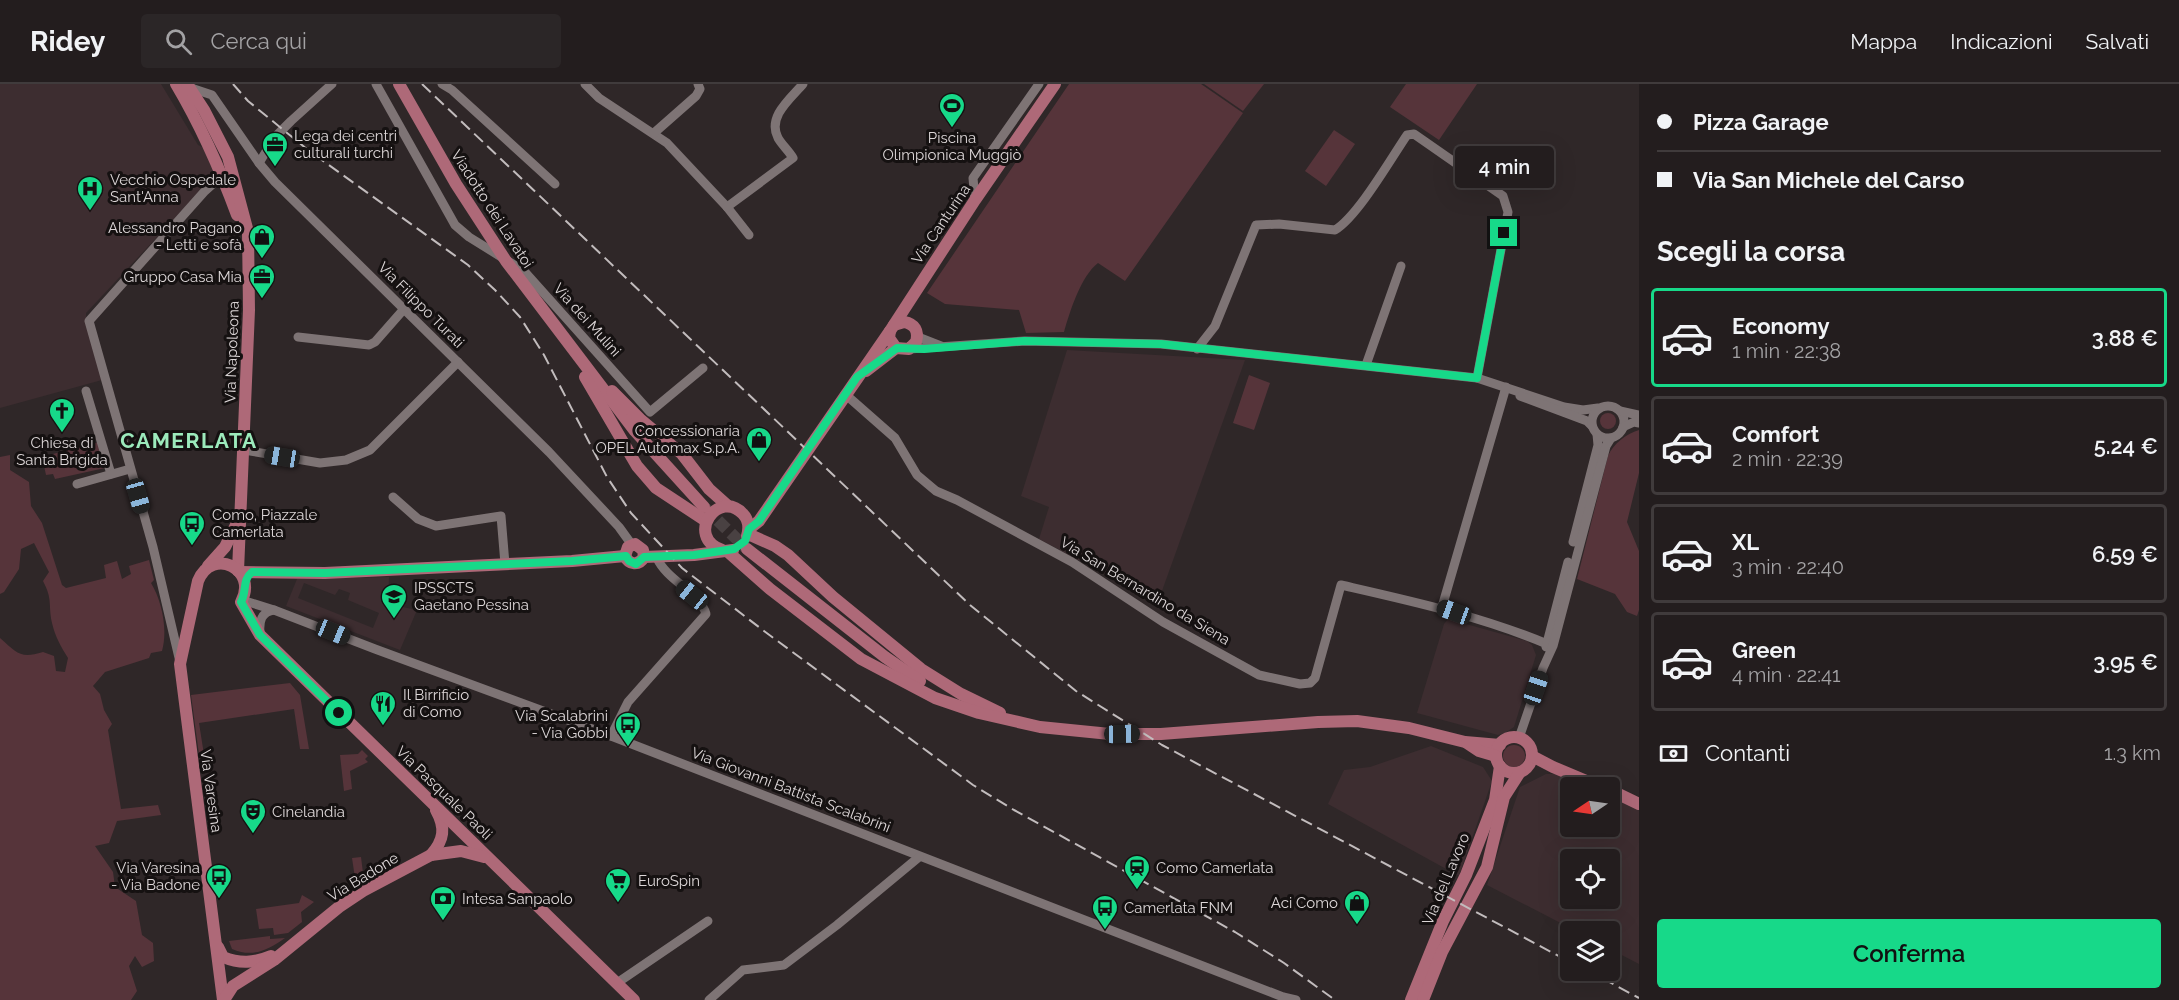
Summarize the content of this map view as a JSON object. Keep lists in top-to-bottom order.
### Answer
{
  "streets": {
    "main road": [
      "Viadotto dei Lavatoi",
      "Via Canturina",
      "Via Napoleona",
      "Via Varesina",
      "Via Pasquale Paoli",
      "Via Badone",
      "Via del Lavoro"
    ],
    "street": [
      "Via Filippo Turati",
      "Via dei Mulini",
      "Via San Bernardino da Siena",
      "Via Giovanni Battista Scalabrini"
    ]
  },
  "crossings": [
    ["Via Canturina", "Via San Bernardino da Siena"],
    ["Via Filippo Turati", "Via Napoleona"],
    ["Via Napoleona", "Via Giovanni Battista Scalabrini"],
    ["Via Napoleona", "Via Varesina"],
    ["Via Napoleona", "Via Pasquale Paoli"],
    ["Via Giovanni Battista Scalabrini", "Via Pasquale Paoli"],
    ["Via Varesina", "Via Badone"],
    ["Via Pasquale Paoli", "Via Badone"]
  ],
  "districts": ["CAMERLATA"],
  "places": {
    "sports": ["Piscina Olimpionica Muggiò"],
    "office": ["Lega dei centri culturali turchi", "Gruppo Casa Mia"],
    "hospital": ["Vecchio Ospedale Sant'Anna"],
    "shop": ["Alessandro Pagano - Letti e sofà", "Concessionaria OPEL Automax S.p.A.", "Aci Como"],
    "church": ["Chiesa di Santa Brigida"],
    "bus stop": [
      "Como, Piazzale Camerlata",
      "Via Scalabrini - Via Gobbi",
      "Via Varesina - Via Badone",
      "Camerlata FNM"
    ],
    "school or university": ["IPSSCTS Gaetano Pessina"],
    "restaurant": ["Il Birrificio di Como"],
    "theatre": ["Cinelandia"],
    "station": ["Como Camerlata"],
    "supermarket": ["EuroSpin"],
    "bank": ["Intesa Sanpaolo"]
  },
  "north": "left",
  "page": {
    "header": "Ridey",
    "search": "Cerca qui",
    "nav": ["Mappa", "Indicazioni", "Salvati"],
    "banner": ["Pizza Garage", "Via San Michele del Carso"],
    "bubble": "4 min",
    "heading": "Scegli la corsa",
    "list": [
      {
        "name": "Economy",
        "note": "1 min · 22:38",
        "value": "3.88 €"
      },
      {
        "name": "Comfort",
        "note": "2 min · 22:39",
        "value": "5.24 €"
      },
      {
        "name": "XL",
        "note": "3 min · 22:40",
        "value": "6.59 €"
      },
      {
        "name": "Green",
        "note": "4 min · 22:41",
        "value": "3.95 €"
      }
    ],
    "pay": ["Contanti", "1.3 km"],
    "buttons": "Conferma"
  }
}
